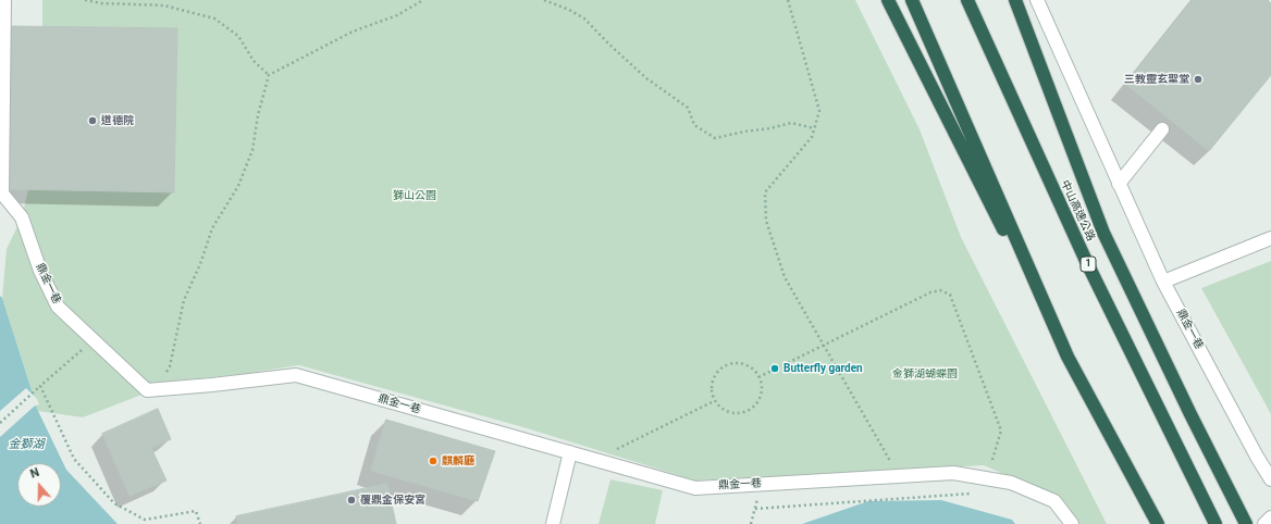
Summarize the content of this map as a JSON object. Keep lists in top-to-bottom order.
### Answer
{
  "streets": {
    "highway": ["中山高速公路", "1"],
    "street": ["鼎金一巷"]
  },
  "water": ["金獅湖"],
  "parks": ["獅山公園", "金獅湖蝴蝶園"],
  "places": [
    "三教靈玄聖堂",
    "道德院",
    "Butterfly garden",
    "麒麟廳",
    "覆鼎金保安宮"
  ],
  "north": "top"
}
